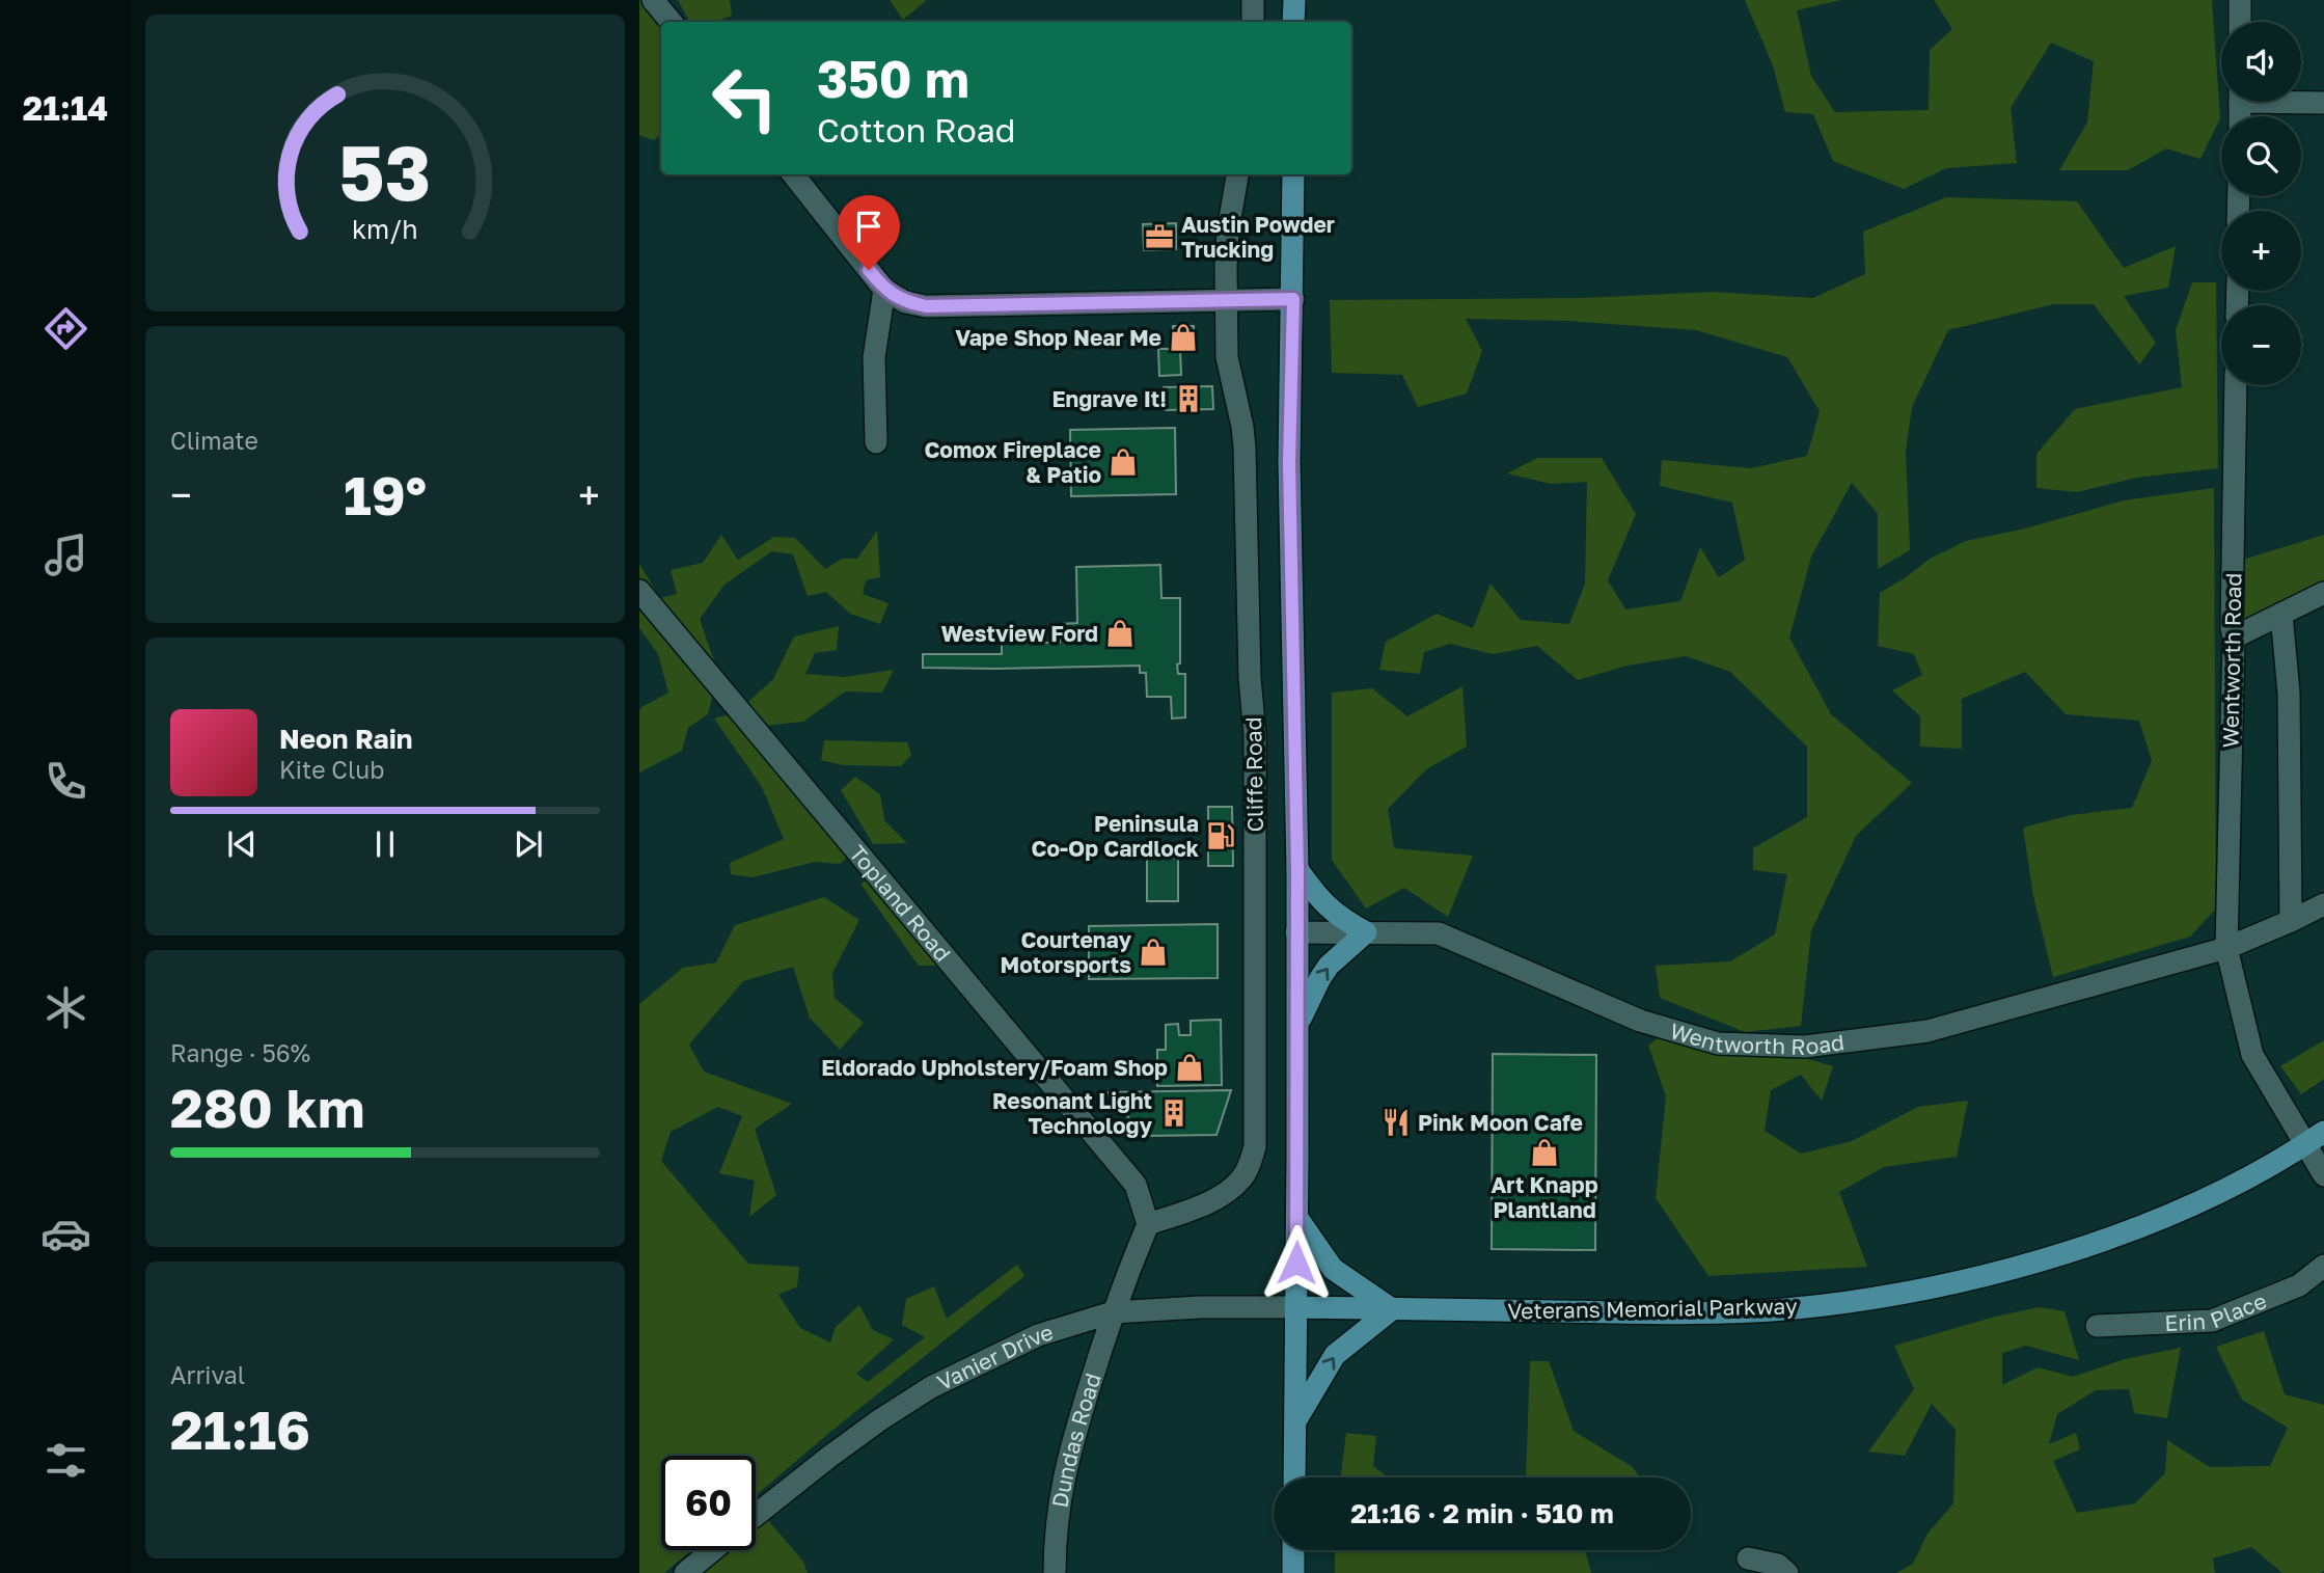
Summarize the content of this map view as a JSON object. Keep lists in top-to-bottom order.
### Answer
{
  "streets": {
    "main road": ["Veterans Memorial Parkway"],
    "street": [
      "Wentworth Road",
      "Cliffe Road",
      "Topland Road",
      "Erin Place",
      "Vanier Drive",
      "Dundas Road"
    ]
  },
  "crossings": [
    ["Wentworth Road", "Veterans Memorial Parkway"],
    ["Cliffe Road", "Topland Road"],
    ["Veterans Memorial Parkway", "Vanier Drive"],
    ["Vanier Drive", "Dundas Road"]
  ],
  "places": {
    "office": ["Austin Powder Trucking"],
    "shop": [
      "Vape Shop Near Me",
      "Comox Fireplace & Patio",
      "Westview Ford",
      "Courtenay Motorsports",
      "Eldorado Upholstery/Foam Shop",
      "Art Knapp Plantland"
    ],
    "building": ["Engrave It!", "Resonant Light Technology"],
    "fuel station": ["Peninsula Co-Op Cardlock"],
    "restaurant": ["Pink Moon Cafe"]
  },
  "page": {
    "tabs": "21:14",
    "map_buttons": ["+", "−"],
    "turn": ["350 m", "Cotton Road"],
    "tile": [
      "Climate",
      ["Range · 56%", "280 km"],
      ["Arrival", "21:16"]
    ],
    "heat": ["−", "19°", "+"],
    "song": ["Neon Rain", "Kite Club"],
    "limit": "60",
    "trip": "21:16 · 2 min · 510 m",
    "gauge": ["53", "km/h"]
  }
}
